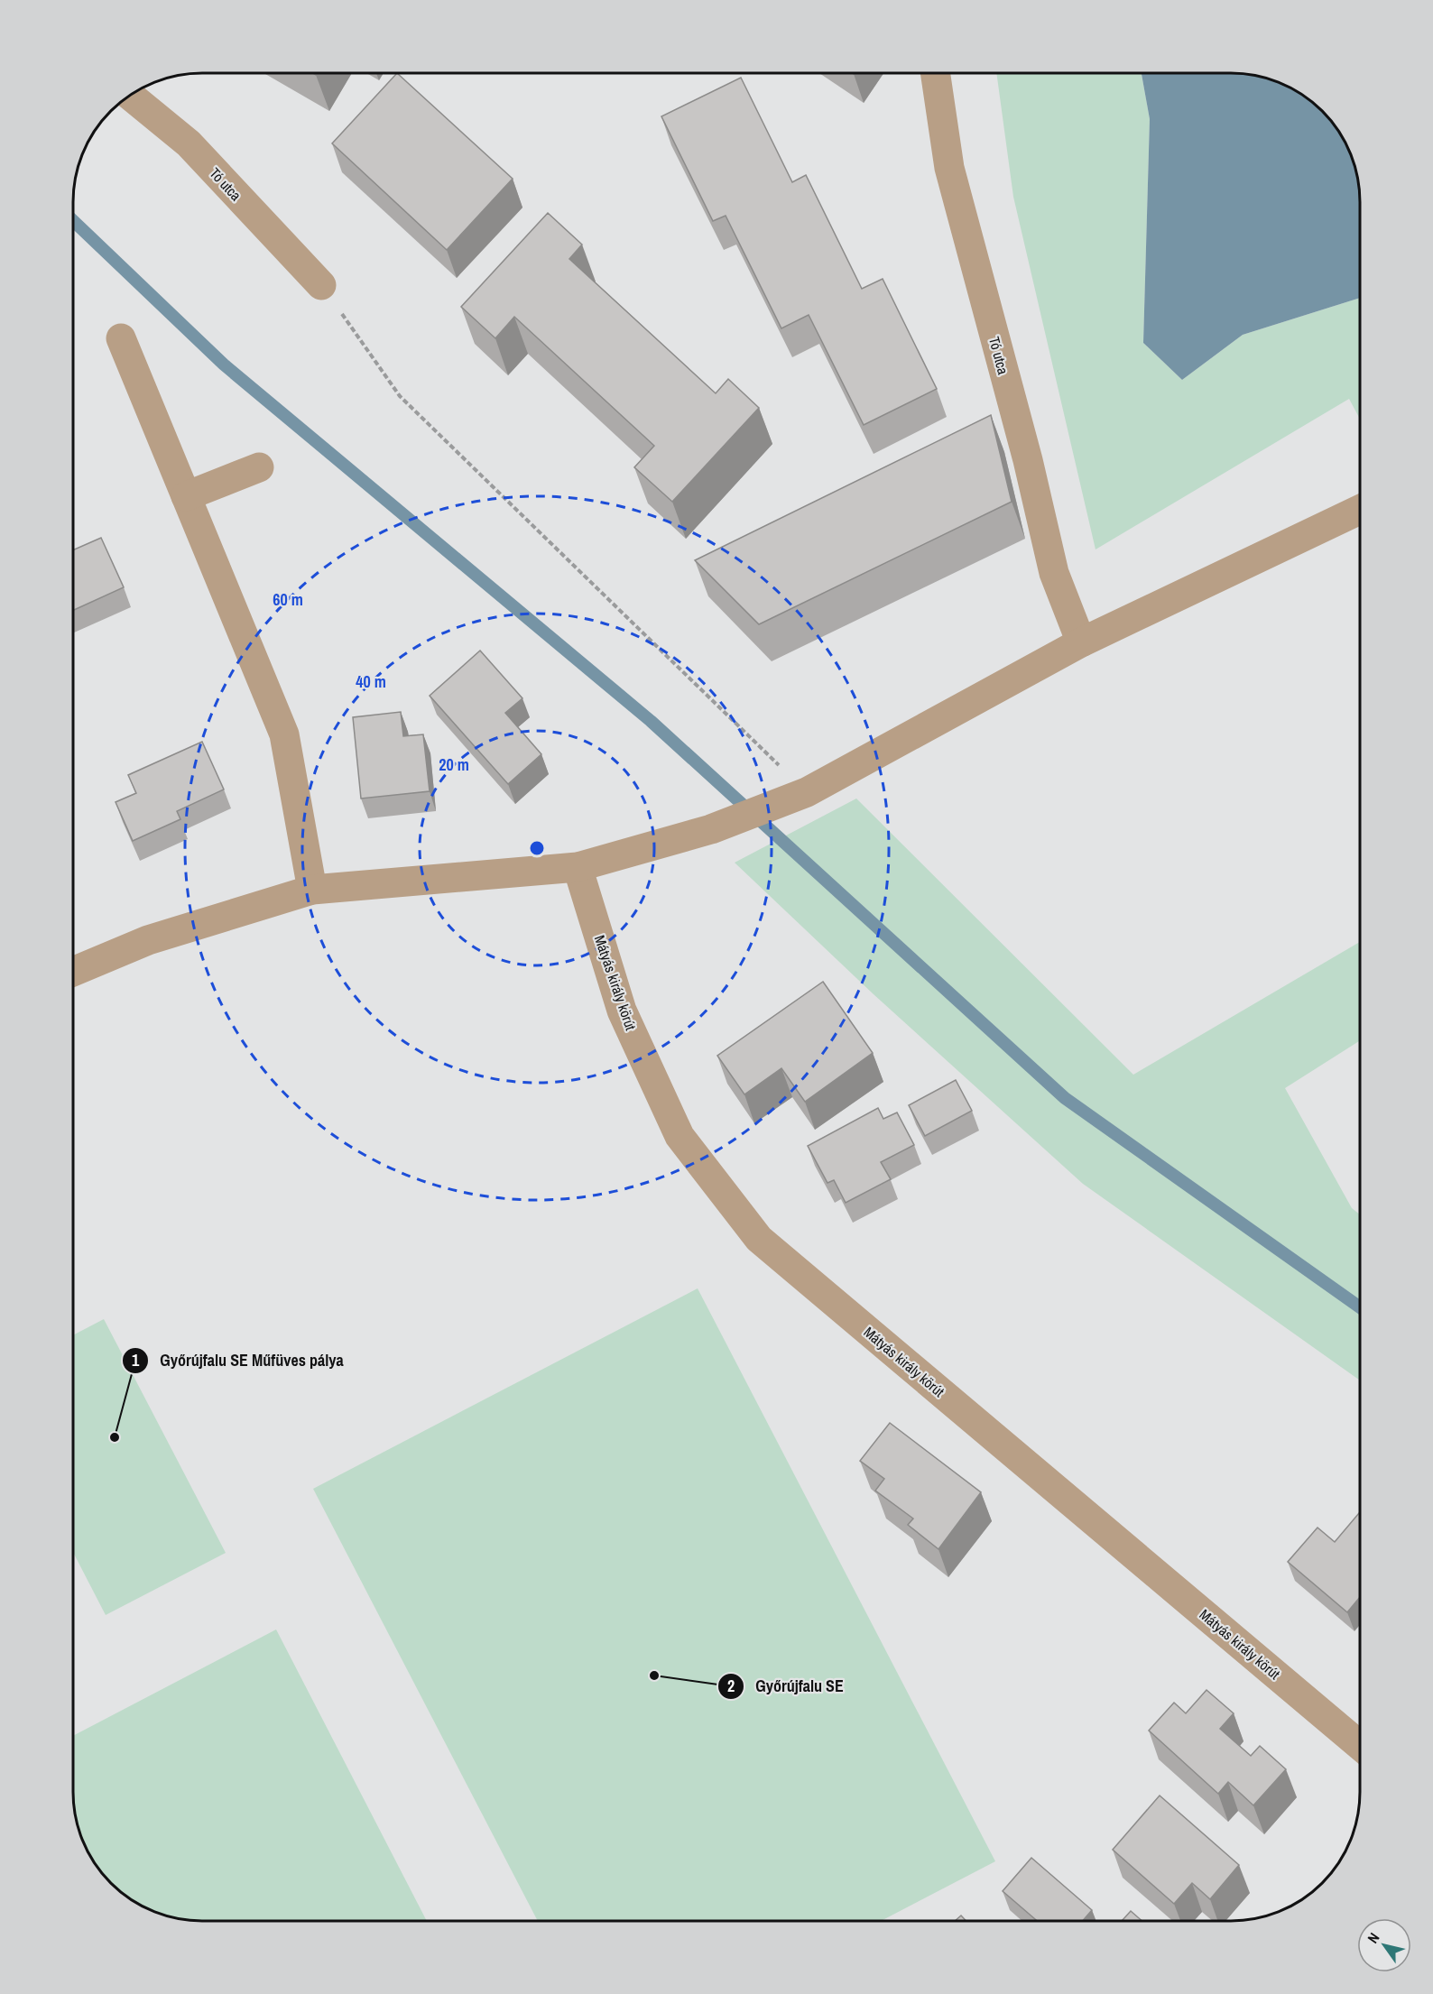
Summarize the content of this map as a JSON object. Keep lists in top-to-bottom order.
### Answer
{
  "streets": {
    "street": ["Tó utca", "Mátyás király körút"]
  },
  "places": ["Győrújfalu SE Műfüves pálya", "Győrújfalu SE"],
  "north": "top left",
  "rings": ["60 m", "40 m", "20 m"]
}
